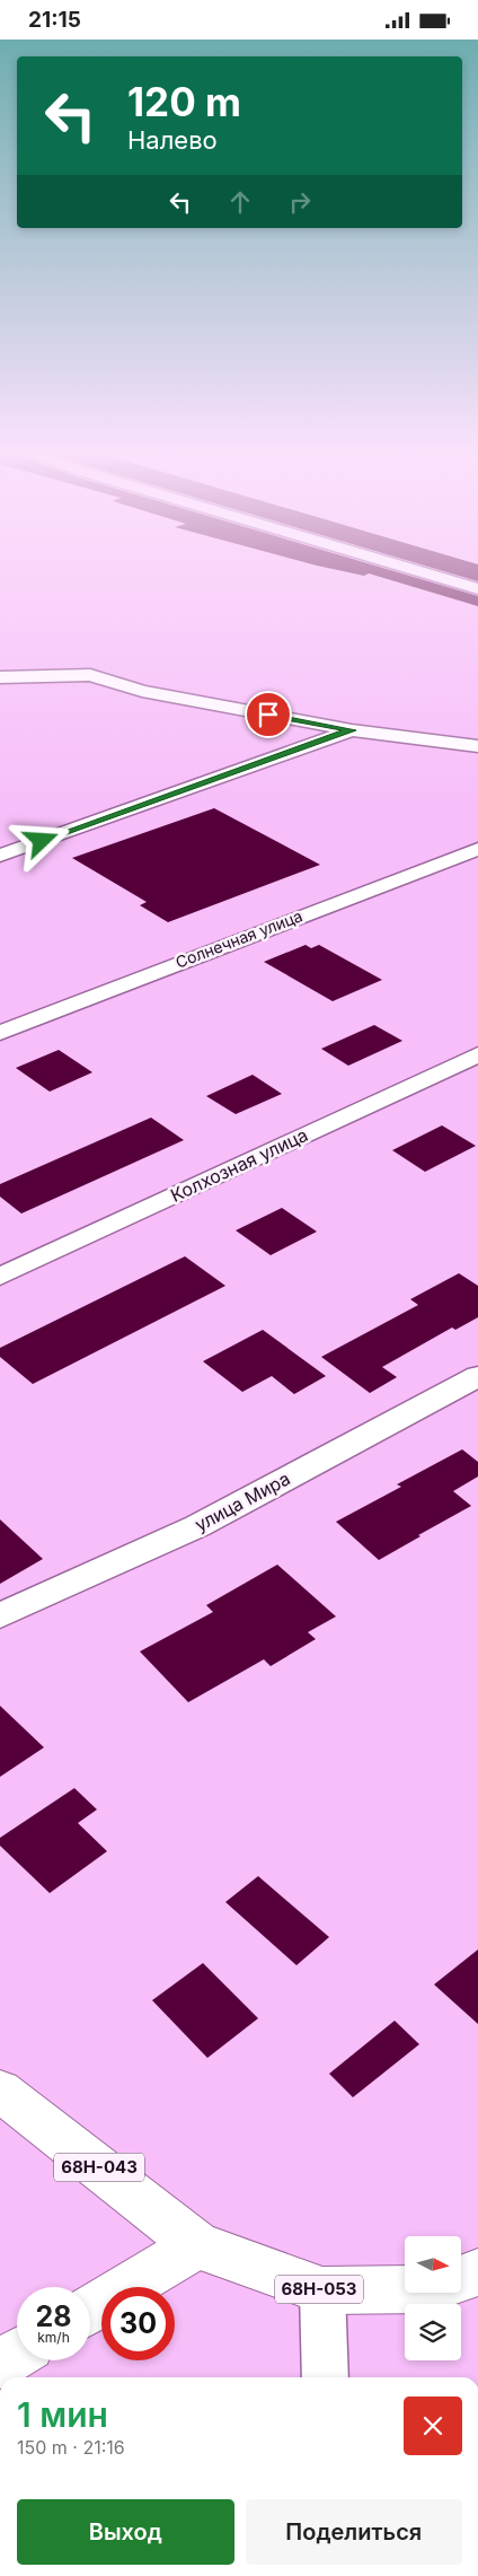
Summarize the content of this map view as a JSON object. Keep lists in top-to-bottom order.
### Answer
{
  "streets": {
    "main road": ["68Н-043", "68Н-053"],
    "street": ["Солнечная улица", "Колхозная улица", "улица Мира"]
  },
  "crossings": [
    ["68Н-043", "68Н-053"]
  ],
  "north": "right",
  "page": {
    "status": "21:15",
    "turn": ["120 m", "Налево"],
    "speed": "28 km/h",
    "limit": "30",
    "heading": ["1 мин", "150 m · 21:16"],
    "buttons": ["Выход", "Поделиться"]
  }
}
